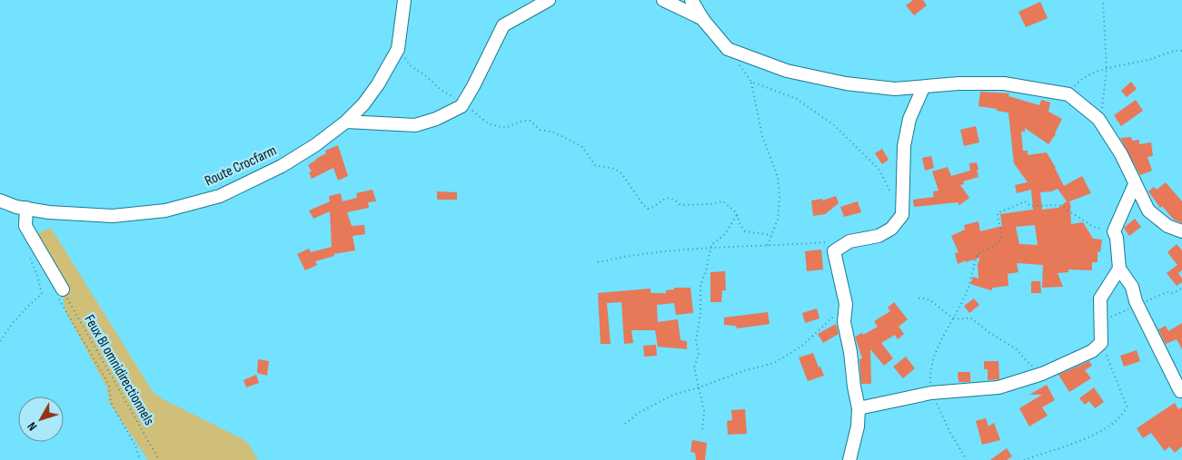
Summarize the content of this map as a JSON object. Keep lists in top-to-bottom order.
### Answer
{
  "streets": {
    "street": ["Route Crocfarm"],
    "path": ["Feux BI omnidirectionnels"]
  },
  "north": "bottom left"
}
